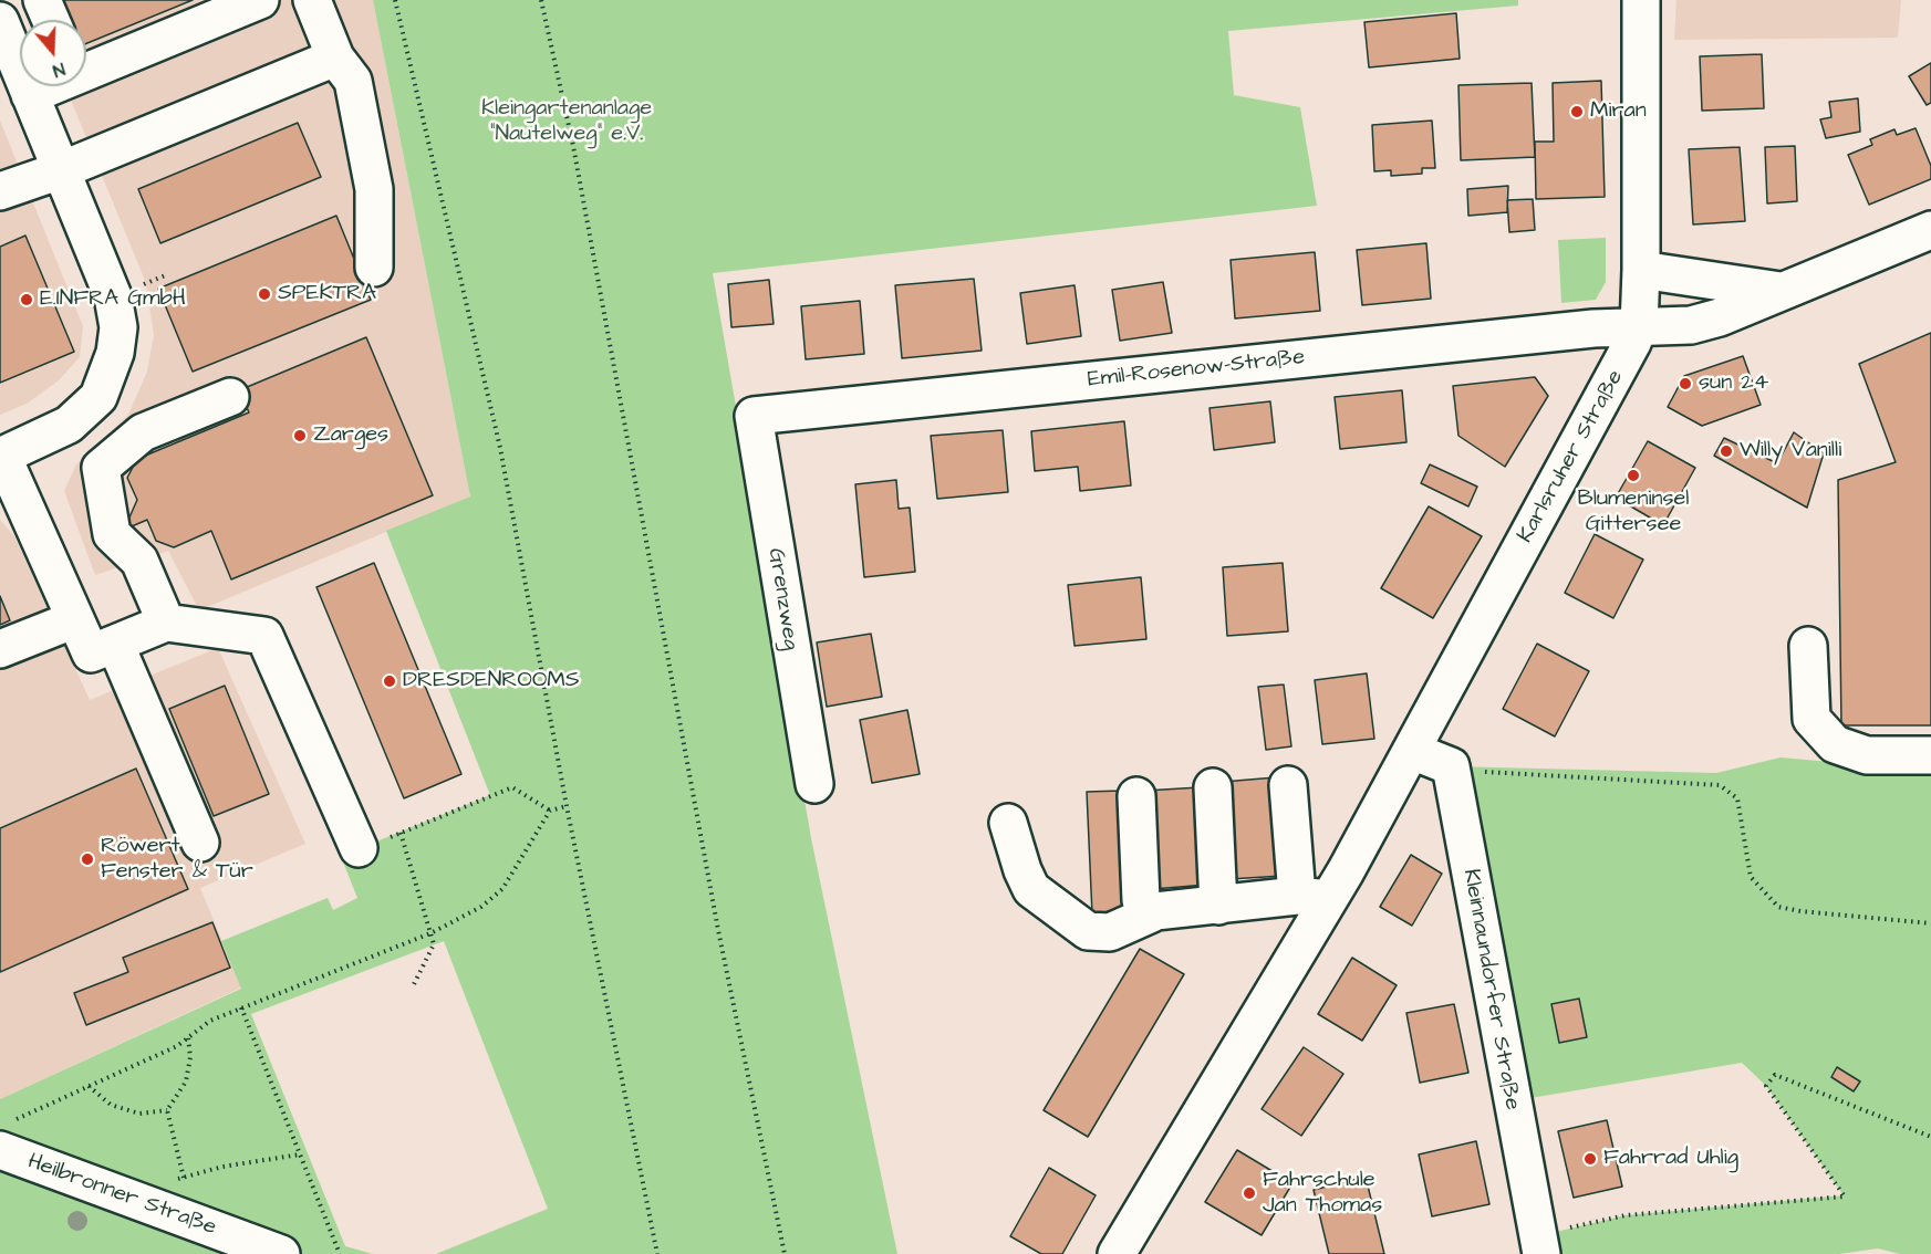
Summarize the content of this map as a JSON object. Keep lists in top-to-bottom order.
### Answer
{
  "streets": {
    "street": [
      "Emil-Rosenow-Straße",
      "Karlsruher Straße",
      "Grenzweg",
      "Kleinnaundorfer Straße",
      "Heilbronner Straße"
    ]
  },
  "crossings": [
    ["Emil-Rosenow-Straße", "Karlsruher Straße"],
    ["Emil-Rosenow-Straße", "Grenzweg"]
  ],
  "parks": ["Kleingartenanlage \"Nautelweg\" e.V."],
  "places": [
    "Miran",
    "SPEKTRA",
    "E.INFRA GmbH",
    "sun 24",
    "Zarges",
    "Willy Vanilli",
    "Blumeninsel Gittersee",
    "DRESDENROOMS",
    "Röwert Fenster & Tür",
    "Fahrrad Uhlig",
    "Fahrschule Jan Thomas"
  ],
  "north": "bottom"
}
